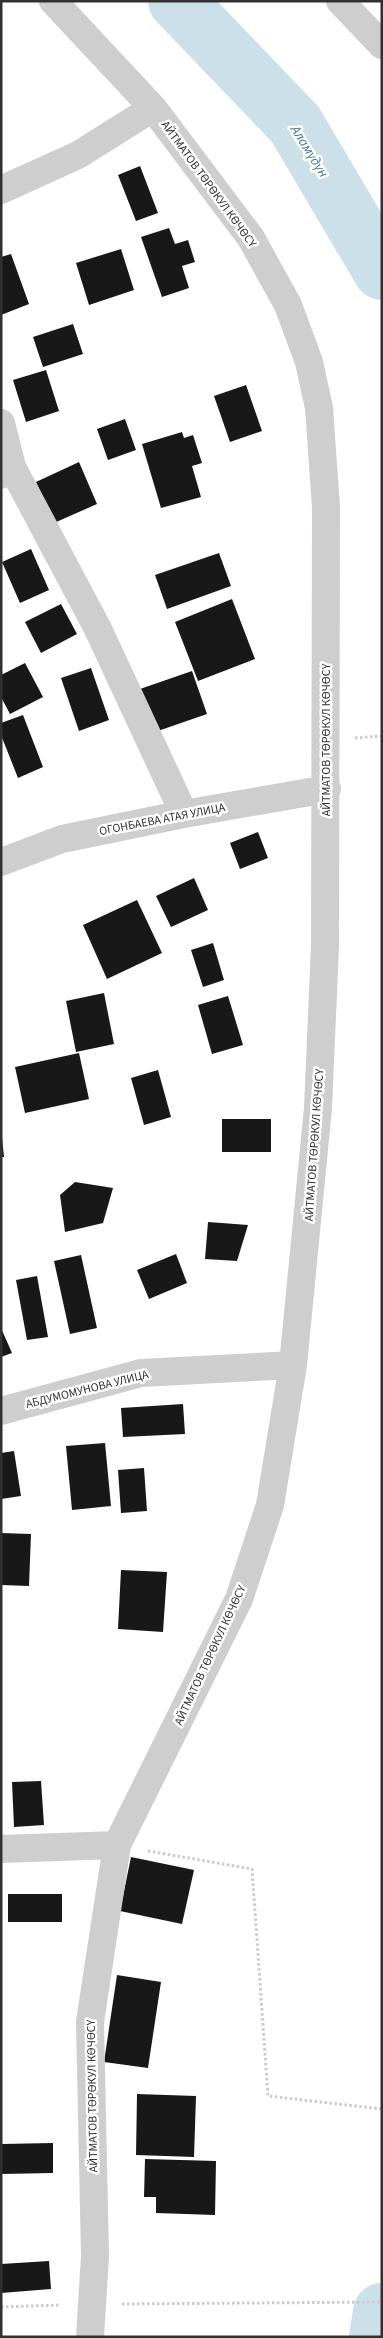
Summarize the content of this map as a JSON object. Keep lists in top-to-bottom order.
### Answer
{
  "streets": {
    "street": ["АЙТМАТОВ ТӨРӨКУЛ КӨЧӨСҮ", "ОГОНБАЕВА АТАЯ УЛИЦА", "АБДУМОМУНОВА УЛИЦА"]
  },
  "crossings": [
    ["АЙТМАТОВ ТӨРӨКУЛ КӨЧӨСҮ", "ОГОНБАЕВА АТАЯ УЛИЦА"],
    ["АЙТМАТОВ ТӨРӨКУЛ КӨЧӨСҮ", "АБДУМОМУНОВА УЛИЦА"]
  ],
  "water": ["Аламүдүн"]
}
